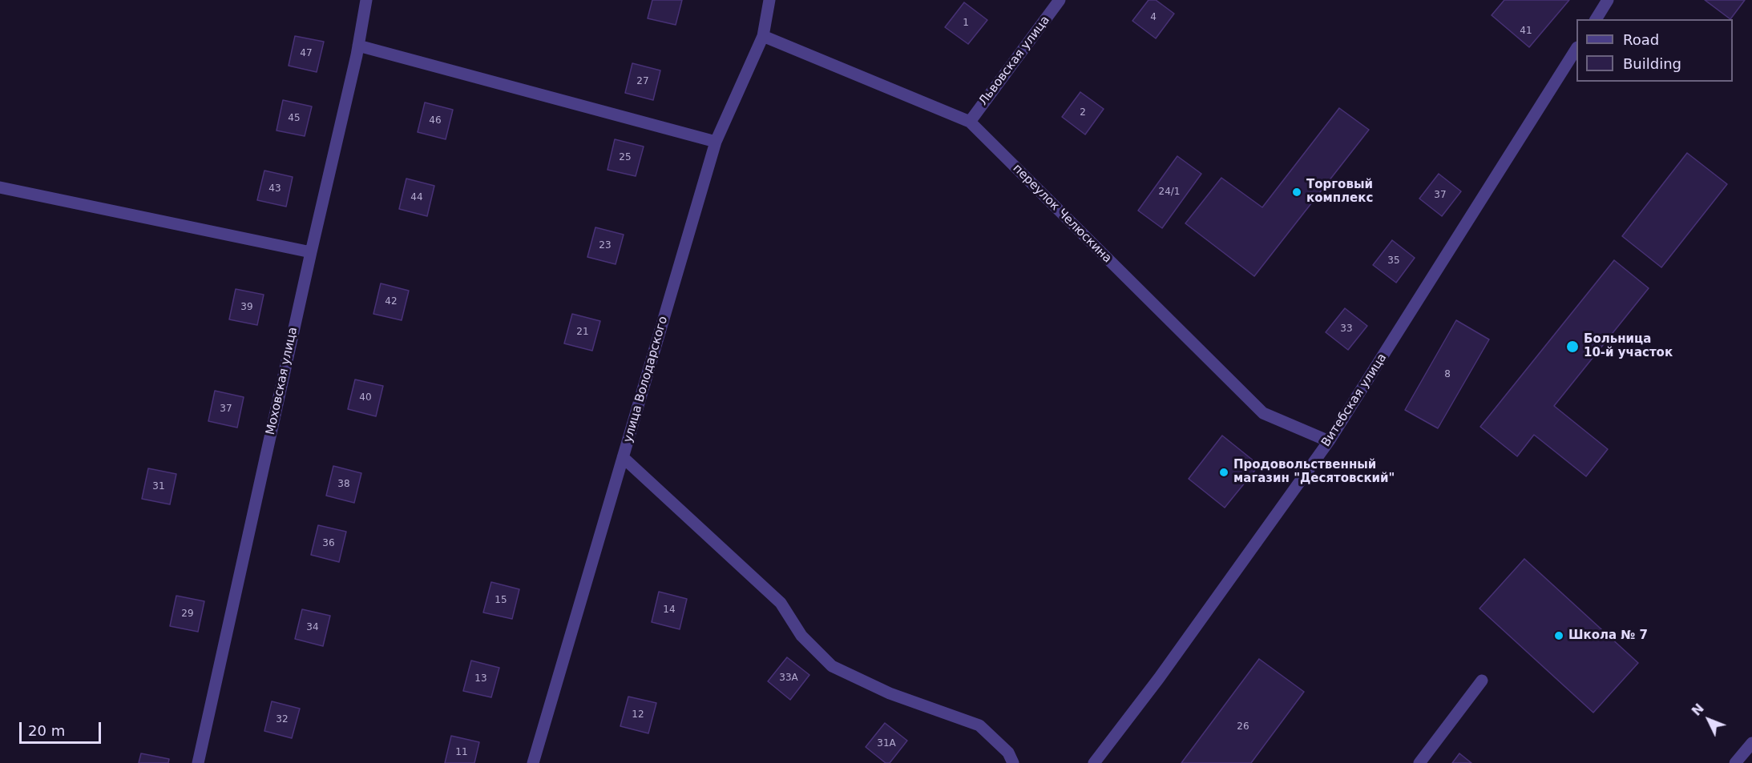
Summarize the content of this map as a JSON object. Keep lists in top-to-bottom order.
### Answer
{
  "streets": {
    "street": [
      "Львовская улица",
      "переулок Челюскина",
      "улица Володарского",
      "Моховская улица",
      "Витебская улица"
    ]
  },
  "crossings": [
    ["Львовская улица", "переулок Челюскина"],
    ["переулок Челюскина", "улица Володарского"],
    ["переулок Челюскина", "Витебская улица"]
  ],
  "places": [
    "Торговый комплекс",
    "Больница 10-й участок",
    "Продовольственный магазин \"Деcятовский\"",
    "Школа № 7"
  ],
  "house_numbers": [
    "4",
    "1",
    "41",
    "47",
    "27",
    "2",
    "45",
    "46",
    "25",
    "43",
    "24/1",
    "37",
    "44",
    "23",
    "35",
    "42",
    "39",
    "33",
    "21",
    "8",
    "40",
    "37",
    "38",
    "31",
    "36",
    "15",
    "14",
    "29",
    "34",
    "33А",
    "13",
    "12",
    "32",
    "26",
    "31А",
    "11"
  ],
  "legend": ["Road", "Building"],
  "scale_bar": "20 m",
  "north": "top left"
}
